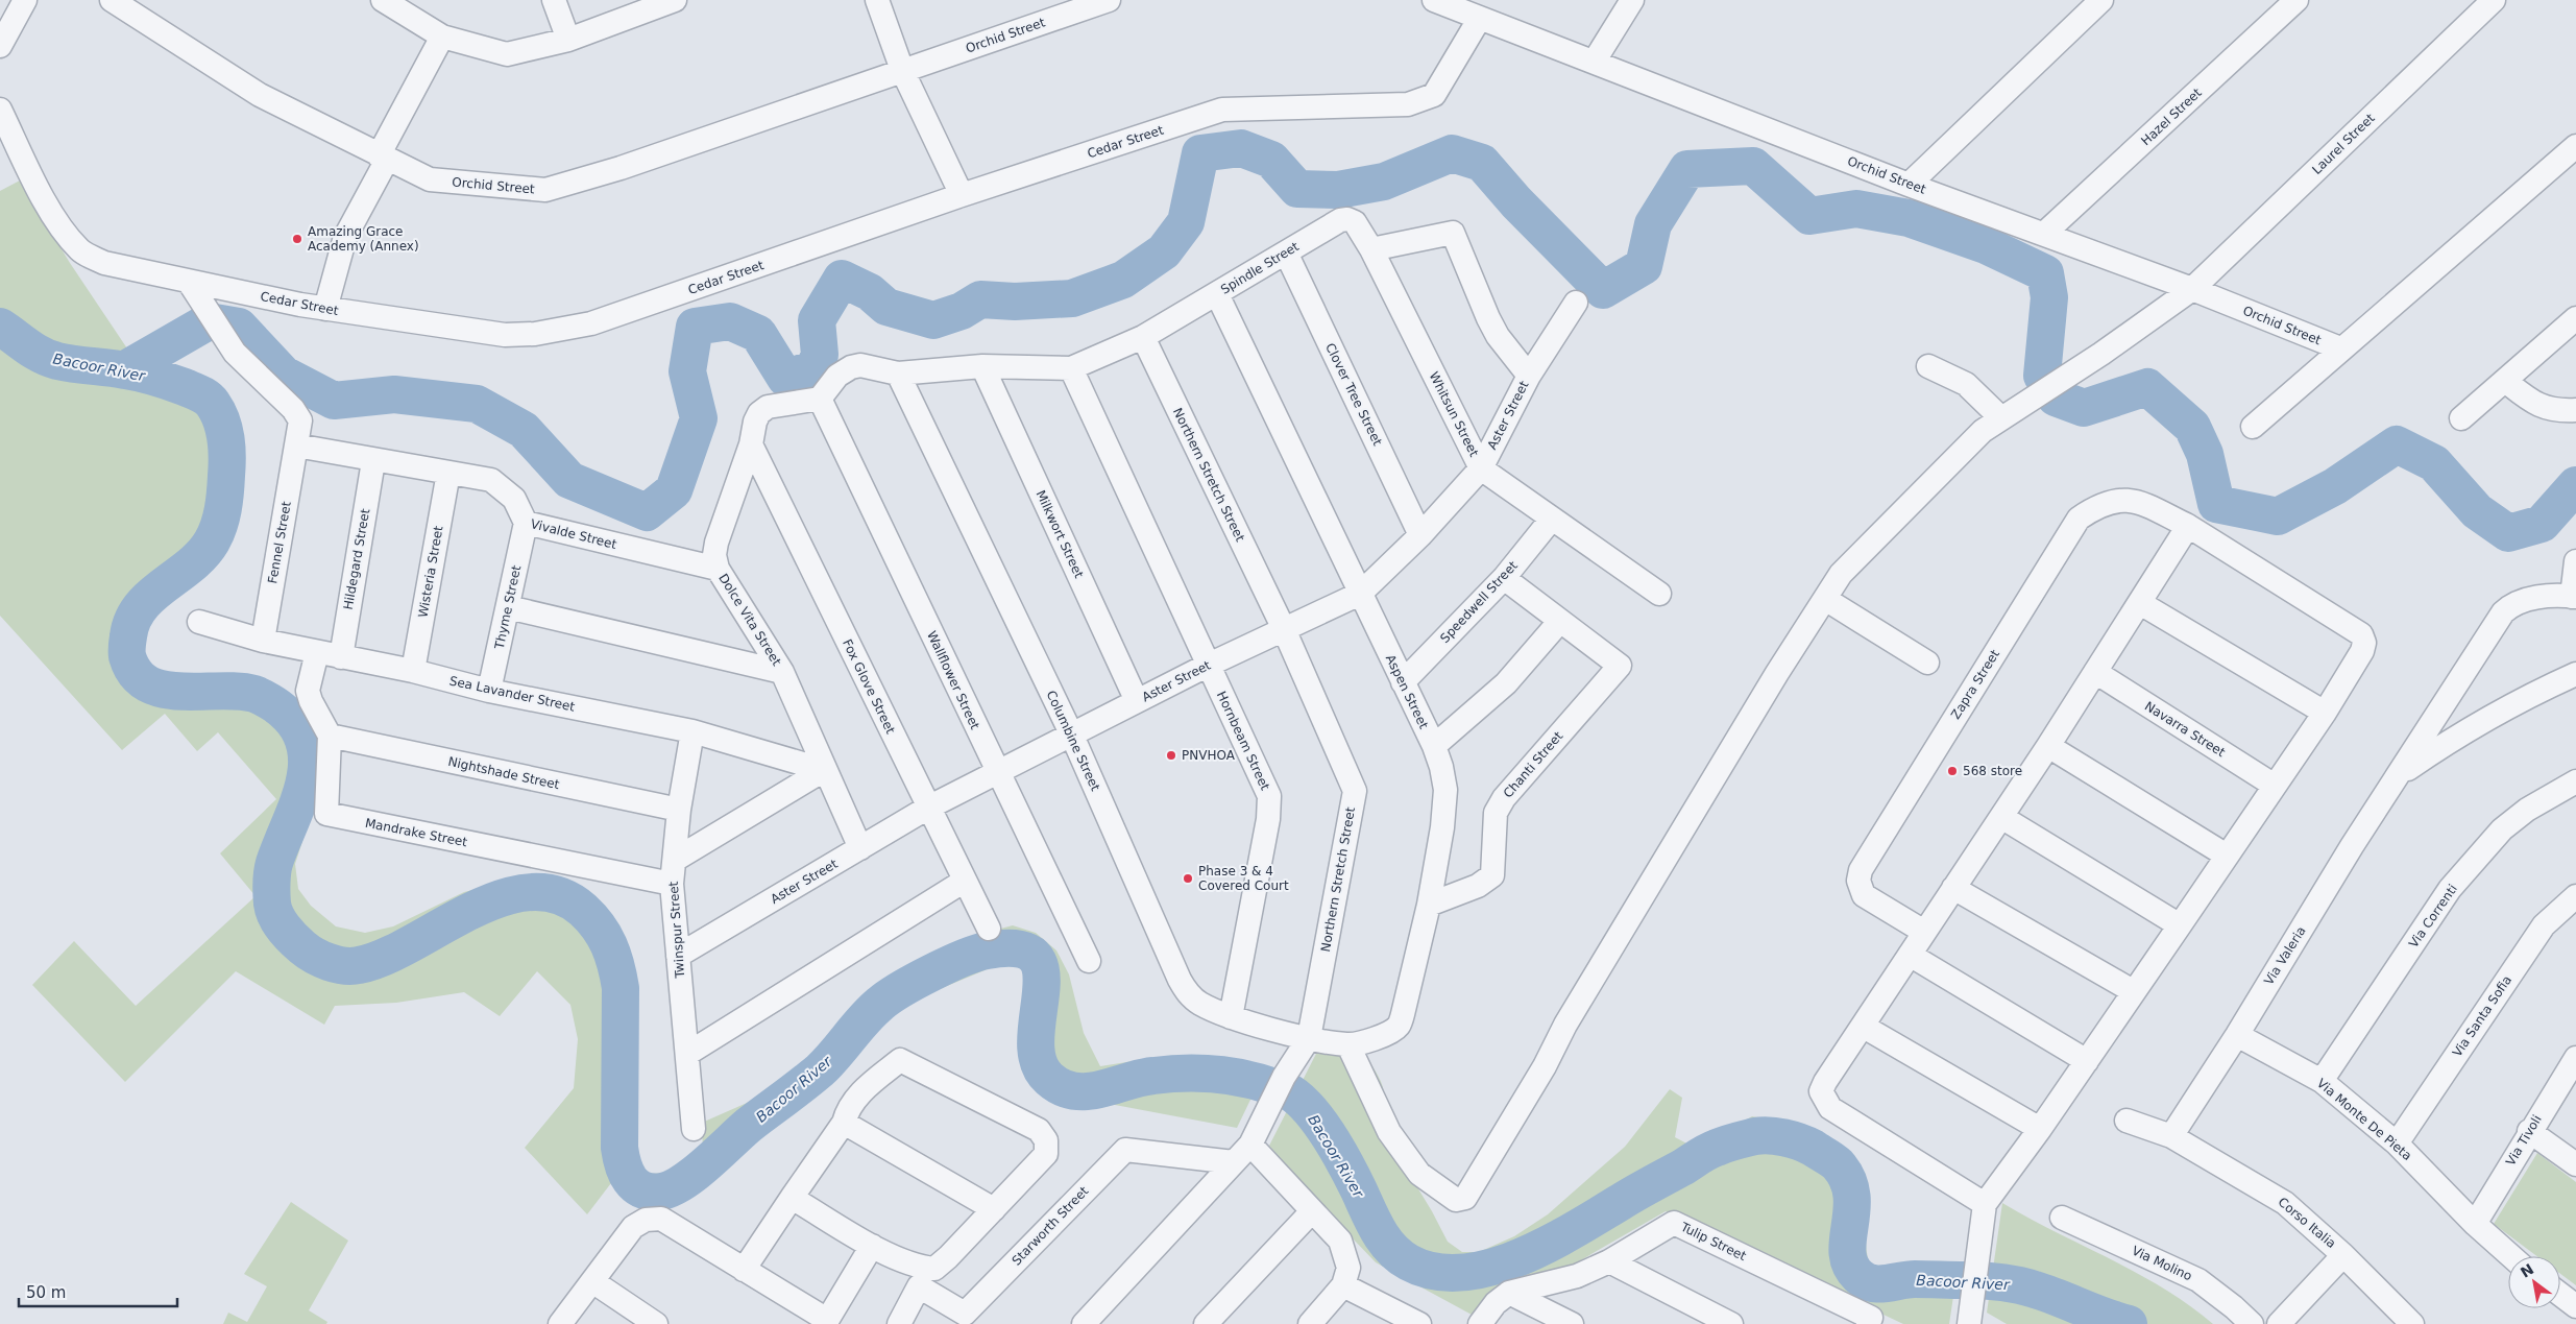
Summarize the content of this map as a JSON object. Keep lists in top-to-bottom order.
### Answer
{
  "streets": {
    "street": [
      "Orchid Street",
      "Hazel Street",
      "Cedar Street",
      "Laurel Street",
      "Spindle Street",
      "Clover Tree Street",
      "Whitsun Street",
      "Aster Street",
      "Northern Stretch Street",
      "Vivalde Street",
      "Milkwort Street",
      "Fennel Street",
      "Hildegard Street",
      "Wisteria Street",
      "Speedwell Street",
      "Thyme Street",
      "Dolce Vita Street",
      "Wallflower Street",
      "Zapra Street",
      "Fox Glove Street",
      "Aspen Street",
      "Sea Lavander Street",
      "Navarra Street",
      "Columbine Street",
      "Hornbeam Street",
      "Chanti Street",
      "Nightshade Street",
      "Mandrake Street",
      "Via Correnti",
      "Twinspur Street",
      "Via Valeria",
      "Via Santa Sofia",
      "Via Monte De Pieta",
      "Via Tivoli",
      "Corso Italia",
      "Starworth Street",
      "Tulip Street",
      "Via Molino"
    ]
  },
  "crossings": [
    ["Orchid Street", "Hazel Street"],
    ["Orchid Street", "Cedar Street"],
    ["Orchid Street", "Laurel Street"],
    ["Cedar Street", "Fennel Street"],
    ["Laurel Street", "Aspen Street"],
    ["Spindle Street", "Clover Tree Street"],
    ["Spindle Street", "Whitsun Street"],
    ["Spindle Street", "Northern Stretch Street"],
    ["Spindle Street", "Milkwort Street"],
    ["Spindle Street", "Dolce Vita Street"],
    ["Spindle Street", "Wallflower Street"],
    ["Spindle Street", "Aspen Street"],
    ["Spindle Street", "Columbine Street"],
    ["Spindle Street", "Hornbeam Street"],
    ["Clover Tree Street", "Aster Street"],
    ["Whitsun Street", "Aster Street"],
    ["Whitsun Street", "Speedwell Street"],
    ["Aster Street", "Northern Stretch Street"],
    ["Aster Street", "Milkwort Street"],
    ["Aster Street", "Dolce Vita Street"],
    ["Aster Street", "Wallflower Street"],
    ["Aster Street", "Fox Glove Street"],
    ["Aster Street", "Aspen Street"],
    ["Aster Street", "Columbine Street"],
    ["Aster Street", "Hornbeam Street"],
    ["Aster Street", "Twinspur Street"],
    ["Northern Stretch Street", "Aspen Street"],
    ["Northern Stretch Street", "Columbine Street"],
    ["Northern Stretch Street", "Starworth Street"],
    ["Vivalde Street", "Fennel Street"],
    ["Vivalde Street", "Hildegard Street"],
    ["Vivalde Street", "Wisteria Street"],
    ["Vivalde Street", "Thyme Street"],
    ["Vivalde Street", "Dolce Vita Street"],
    ["Fennel Street", "Sea Lavander Street"],
    ["Hildegard Street", "Sea Lavander Street"],
    ["Wisteria Street", "Sea Lavander Street"],
    ["Speedwell Street", "Aspen Street"],
    ["Thyme Street", "Sea Lavander Street"],
    ["Dolce Vita Street", "Wallflower Street"],
    ["Dolce Vita Street", "Fox Glove Street"],
    ["Dolce Vita Street", "Sea Lavander Street"],
    ["Aspen Street", "Columbine Street"],
    ["Aspen Street", "Chanti Street"],
    ["Sea Lavander Street", "Twinspur Street"],
    ["Columbine Street", "Hornbeam Street"],
    ["Nightshade Street", "Mandrake Street"],
    ["Nightshade Street", "Twinspur Street"],
    ["Mandrake Street", "Twinspur Street"],
    ["Via Correnti", "Via Monte De Pieta"],
    ["Via Valeria", "Via Monte De Pieta"],
    ["Via Valeria", "Corso Italia"],
    ["Via Santa Sofia", "Via Monte De Pieta"],
    ["Via Monte De Pieta", "Via Tivoli"]
  ],
  "water": ["Bacoor River"],
  "places": [
    "Amazing Grace Academy (Annex)",
    "PNVHOA",
    "568 store",
    "Phase 3 & 4 Covered Court"
  ],
  "scale_bar": "50 m",
  "north": "top left"
}
